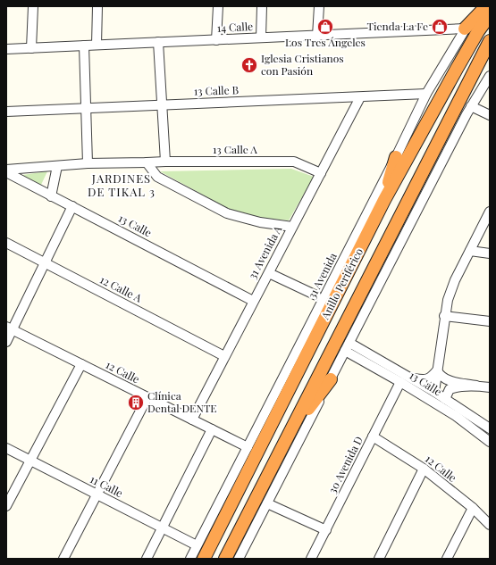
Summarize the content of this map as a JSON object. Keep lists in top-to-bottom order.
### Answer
{
  "streets": {
    "highway": ["Anillo Periférico"],
    "street": [
      "14 Calle",
      "13 Calle B",
      "13 Calle A",
      "13 Calle",
      "31 Avenida A",
      "31 Avenida",
      "12 Calle A",
      "12 Calle",
      "30 Avenida D",
      "11 Calle"
    ]
  },
  "crossings": [
    ["14 Calle", "31 Avenida"],
    ["13 Calle B", "31 Avenida A"],
    ["13 Calle B", "31 Avenida"],
    ["13 Calle A", "31 Avenida A"],
    ["13 Calle", "31 Avenida A"],
    ["13 Calle", "30 Avenida D"],
    ["31 Avenida A", "12 Calle A"],
    ["31 Avenida A", "12 Calle"],
    ["31 Avenida", "12 Calle"],
    ["31 Avenida", "11 Calle"],
    ["12 Calle", "30 Avenida D"]
  ],
  "districts": ["JARDINES DE TIKAL 3"],
  "places": {
    "shop": ["Los Tres Ángeles", "Tienda La Fe"],
    "church": ["Iglesia Cristianos con Pasión"],
    "building": ["Clínica Dental DENTE"]
  }
}
